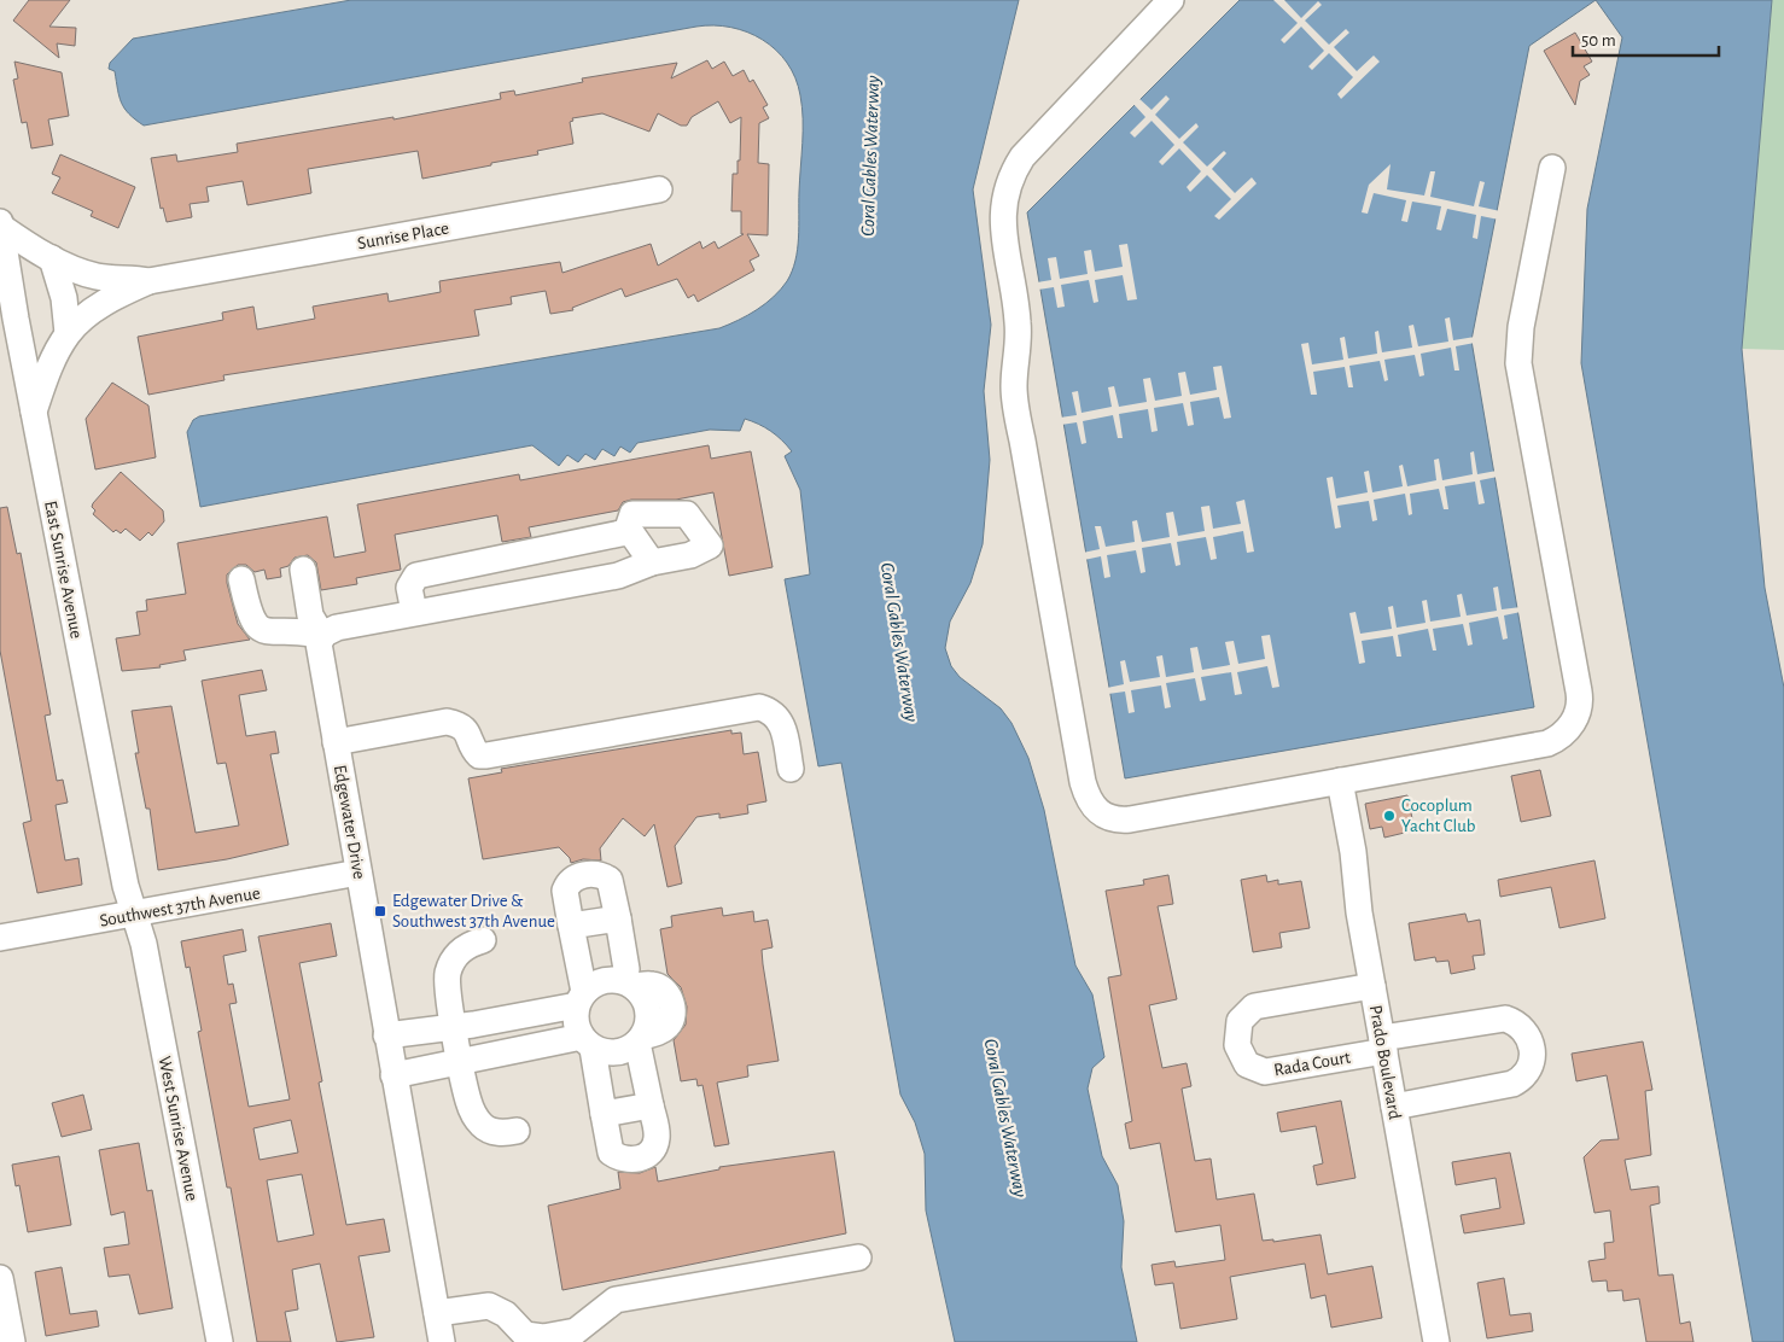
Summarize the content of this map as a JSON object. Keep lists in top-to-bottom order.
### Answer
{
  "streets": {
    "street": [
      "Sunrise Place",
      "East Sunrise Avenue",
      "Edgewater Drive",
      "Southwest 37th Avenue",
      "Prado Boulevard",
      "Rada Court",
      "West Sunrise Avenue"
    ]
  },
  "crossings": [
    ["Sunrise Place", "East Sunrise Avenue"],
    ["East Sunrise Avenue", "Southwest 37th Avenue"],
    ["East Sunrise Avenue", "West Sunrise Avenue"],
    ["Edgewater Drive", "Southwest 37th Avenue"],
    ["Southwest 37th Avenue", "West Sunrise Avenue"],
    ["Prado Boulevard", "Rada Court"]
  ],
  "water": ["Coral Gables Waterway"],
  "places": {
    "other": ["Cocoplum Yacht Club"],
    "transit": ["Edgewater Drive & Southwest 37th Avenue"]
  },
  "scale_bar": "50 m"
}
